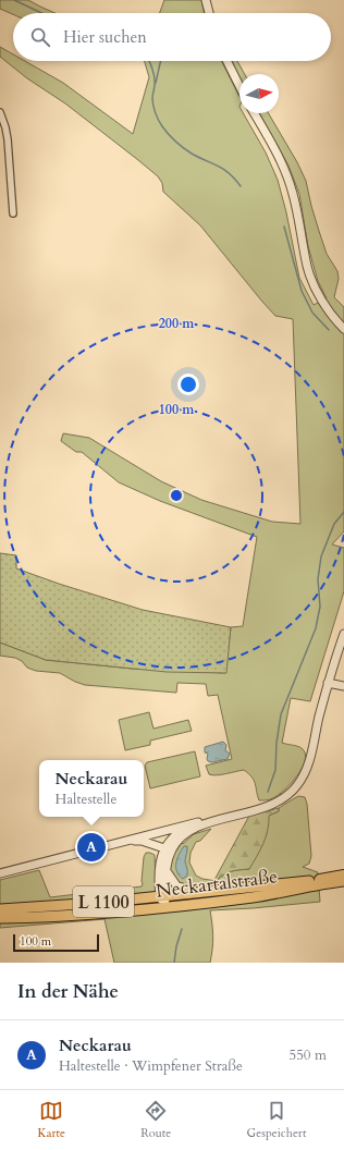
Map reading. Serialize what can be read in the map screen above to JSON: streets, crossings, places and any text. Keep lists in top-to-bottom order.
{
  "streets": {
    "main road": ["Neckartalstraße", "L 1100"]
  },
  "scale_bar": "100 m",
  "north": "right",
  "page": {
    "search": "Hier suchen",
    "popup": ["Neckarau", "Haltestelle"],
    "pins": "A",
    "scale": "100 m",
    "heading": "In der Nähe",
    "list": [
      {
        "mark": "A",
        "name": "Neckarau",
        "note": "Haltestelle · Wimpfener Straße",
        "value": "550 m"
      }
    ],
    "nav": ["Karte", "Route", "Gespeichert"]
  },
  "rings": ["200 m", "100 m"]
}
